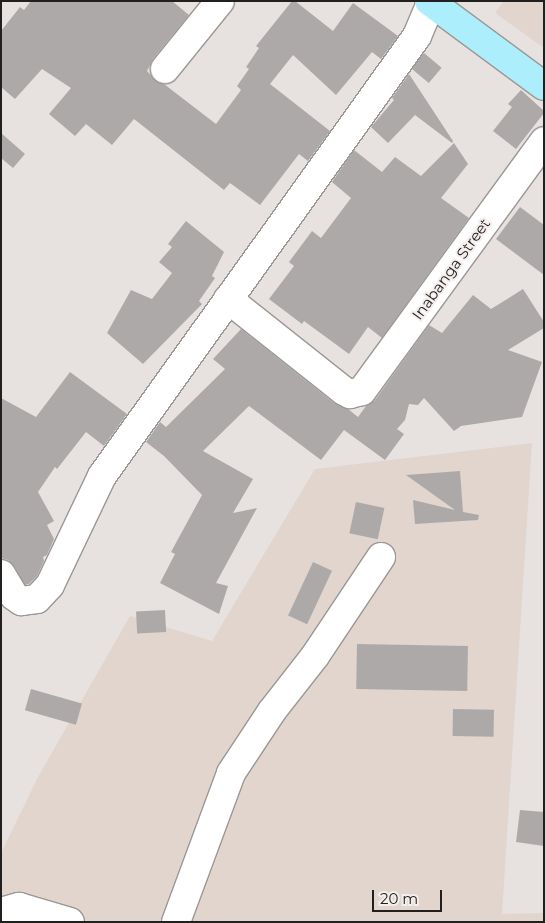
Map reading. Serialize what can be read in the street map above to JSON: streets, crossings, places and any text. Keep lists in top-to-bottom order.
{
  "streets": {
    "street": ["Inabanga Street"]
  },
  "scale_bar": "20 m"
}
